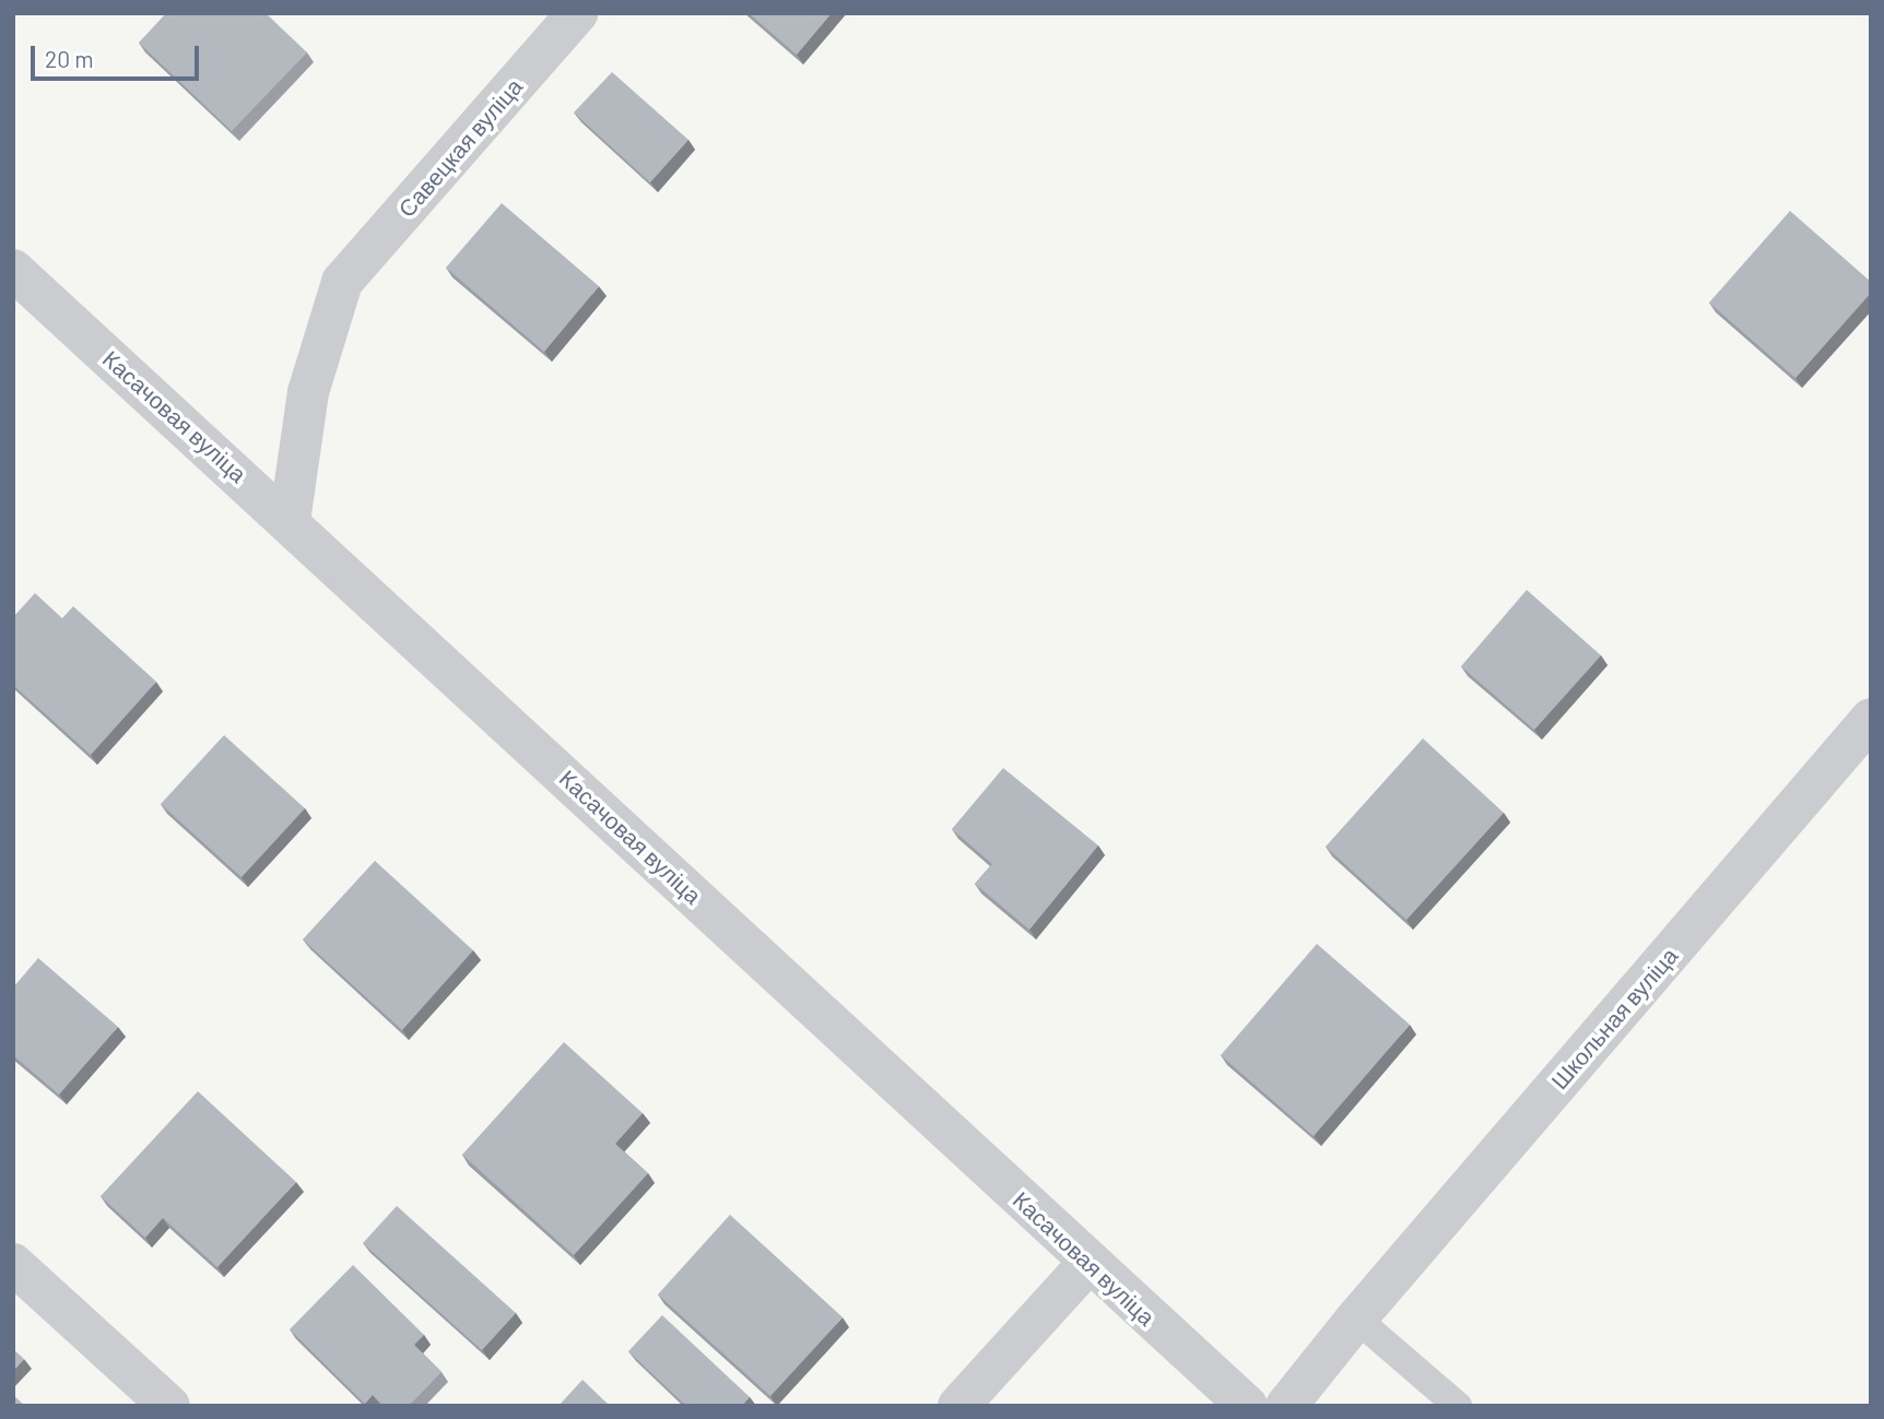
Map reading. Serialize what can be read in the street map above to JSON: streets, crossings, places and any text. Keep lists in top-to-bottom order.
{
  "streets": {
    "street": ["Савецкая вуліца", "Касачовая вуліца", "Школьная вуліца"]
  },
  "crossings": [
    ["Савецкая вуліца", "Касачовая вуліца"]
  ],
  "scale_bar": "20 m"
}
